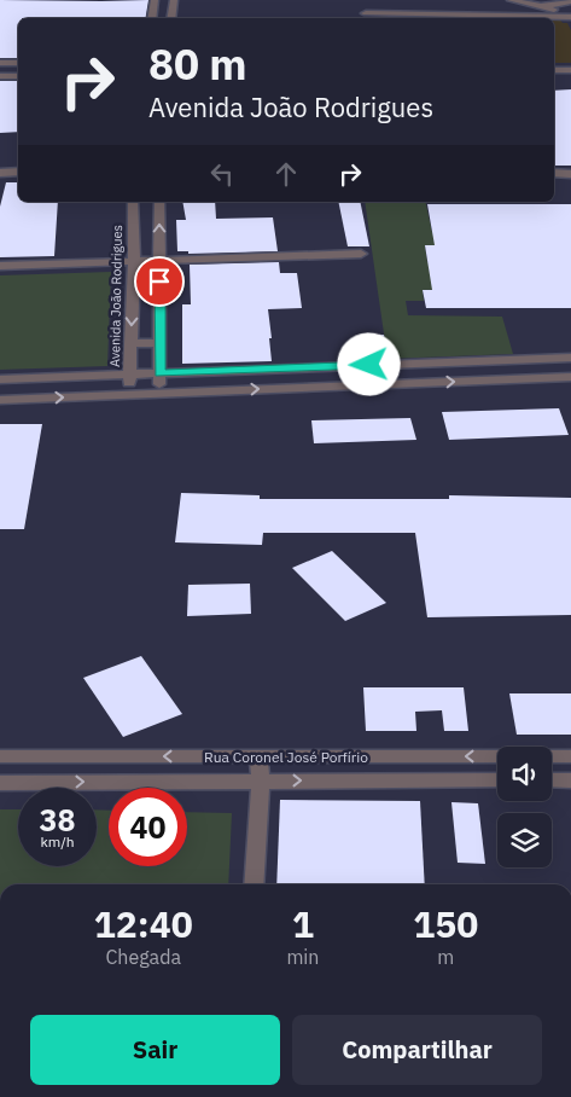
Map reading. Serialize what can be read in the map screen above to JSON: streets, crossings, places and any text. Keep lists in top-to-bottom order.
{
  "streets": {
    "street": ["Avenida João Rodrigues", "Rua Coronel José Porfírio"]
  },
  "page": {
    "turn": ["80 m", "Avenida João Rodrigues"],
    "speed": "38 km/h",
    "limit": "40",
    "eta": [
      "12:40",
      "Chegada",
      "1",
      "min",
      "150",
      "m"
    ],
    "buttons": ["Sair", "Compartilhar"]
  }
}
